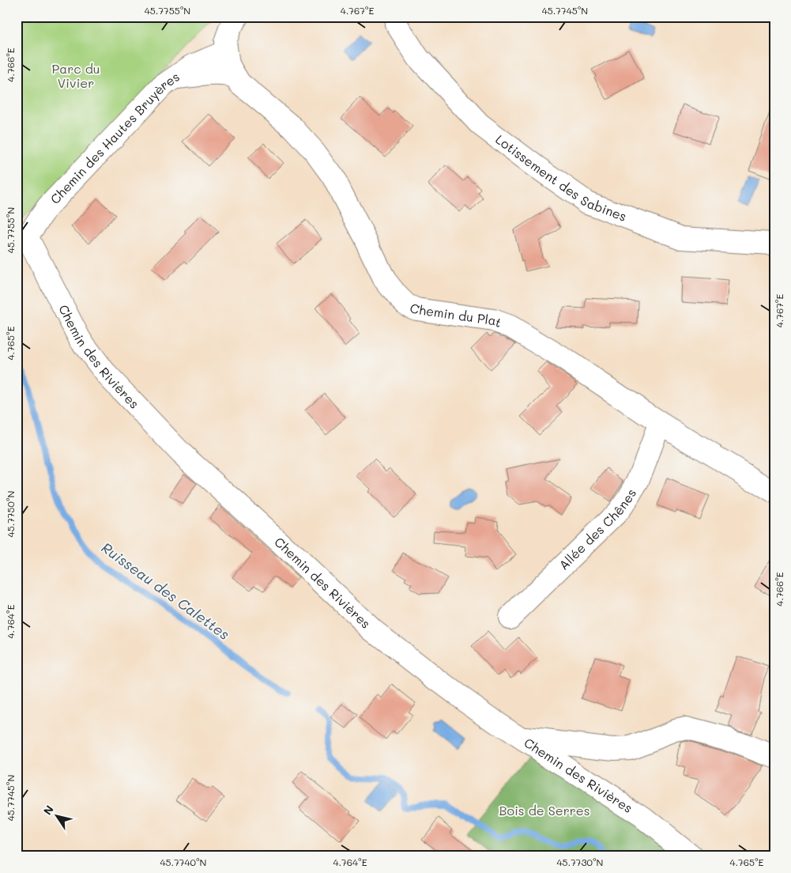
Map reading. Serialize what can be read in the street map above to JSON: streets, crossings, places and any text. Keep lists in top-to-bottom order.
{
  "streets": {
    "street": [
      "Chemin des Hautes Bruyères",
      "Lotissement des Sabines",
      "Chemin du Plat",
      "Chemin des Rivières",
      "Allée des Chênes"
    ]
  },
  "crossings": [
    ["Chemin des Hautes Bruyères", "Chemin du Plat"],
    ["Chemin des Hautes Bruyères", "Chemin des Rivières"],
    ["Chemin du Plat", "Allée des Chênes"]
  ],
  "water": ["Ruisseau des Calettes"],
  "parks": ["Parc du Vivier", "Bois de Serres"],
  "north": "top left",
  "coordinates": [
    "45.7755°N",
    "4.767°E",
    "45.7745°N",
    "4.766°E",
    "4.765°E",
    "45.7750°N",
    "4.764°E",
    "45.7740°N",
    "45.7730°N"
  ]
}
